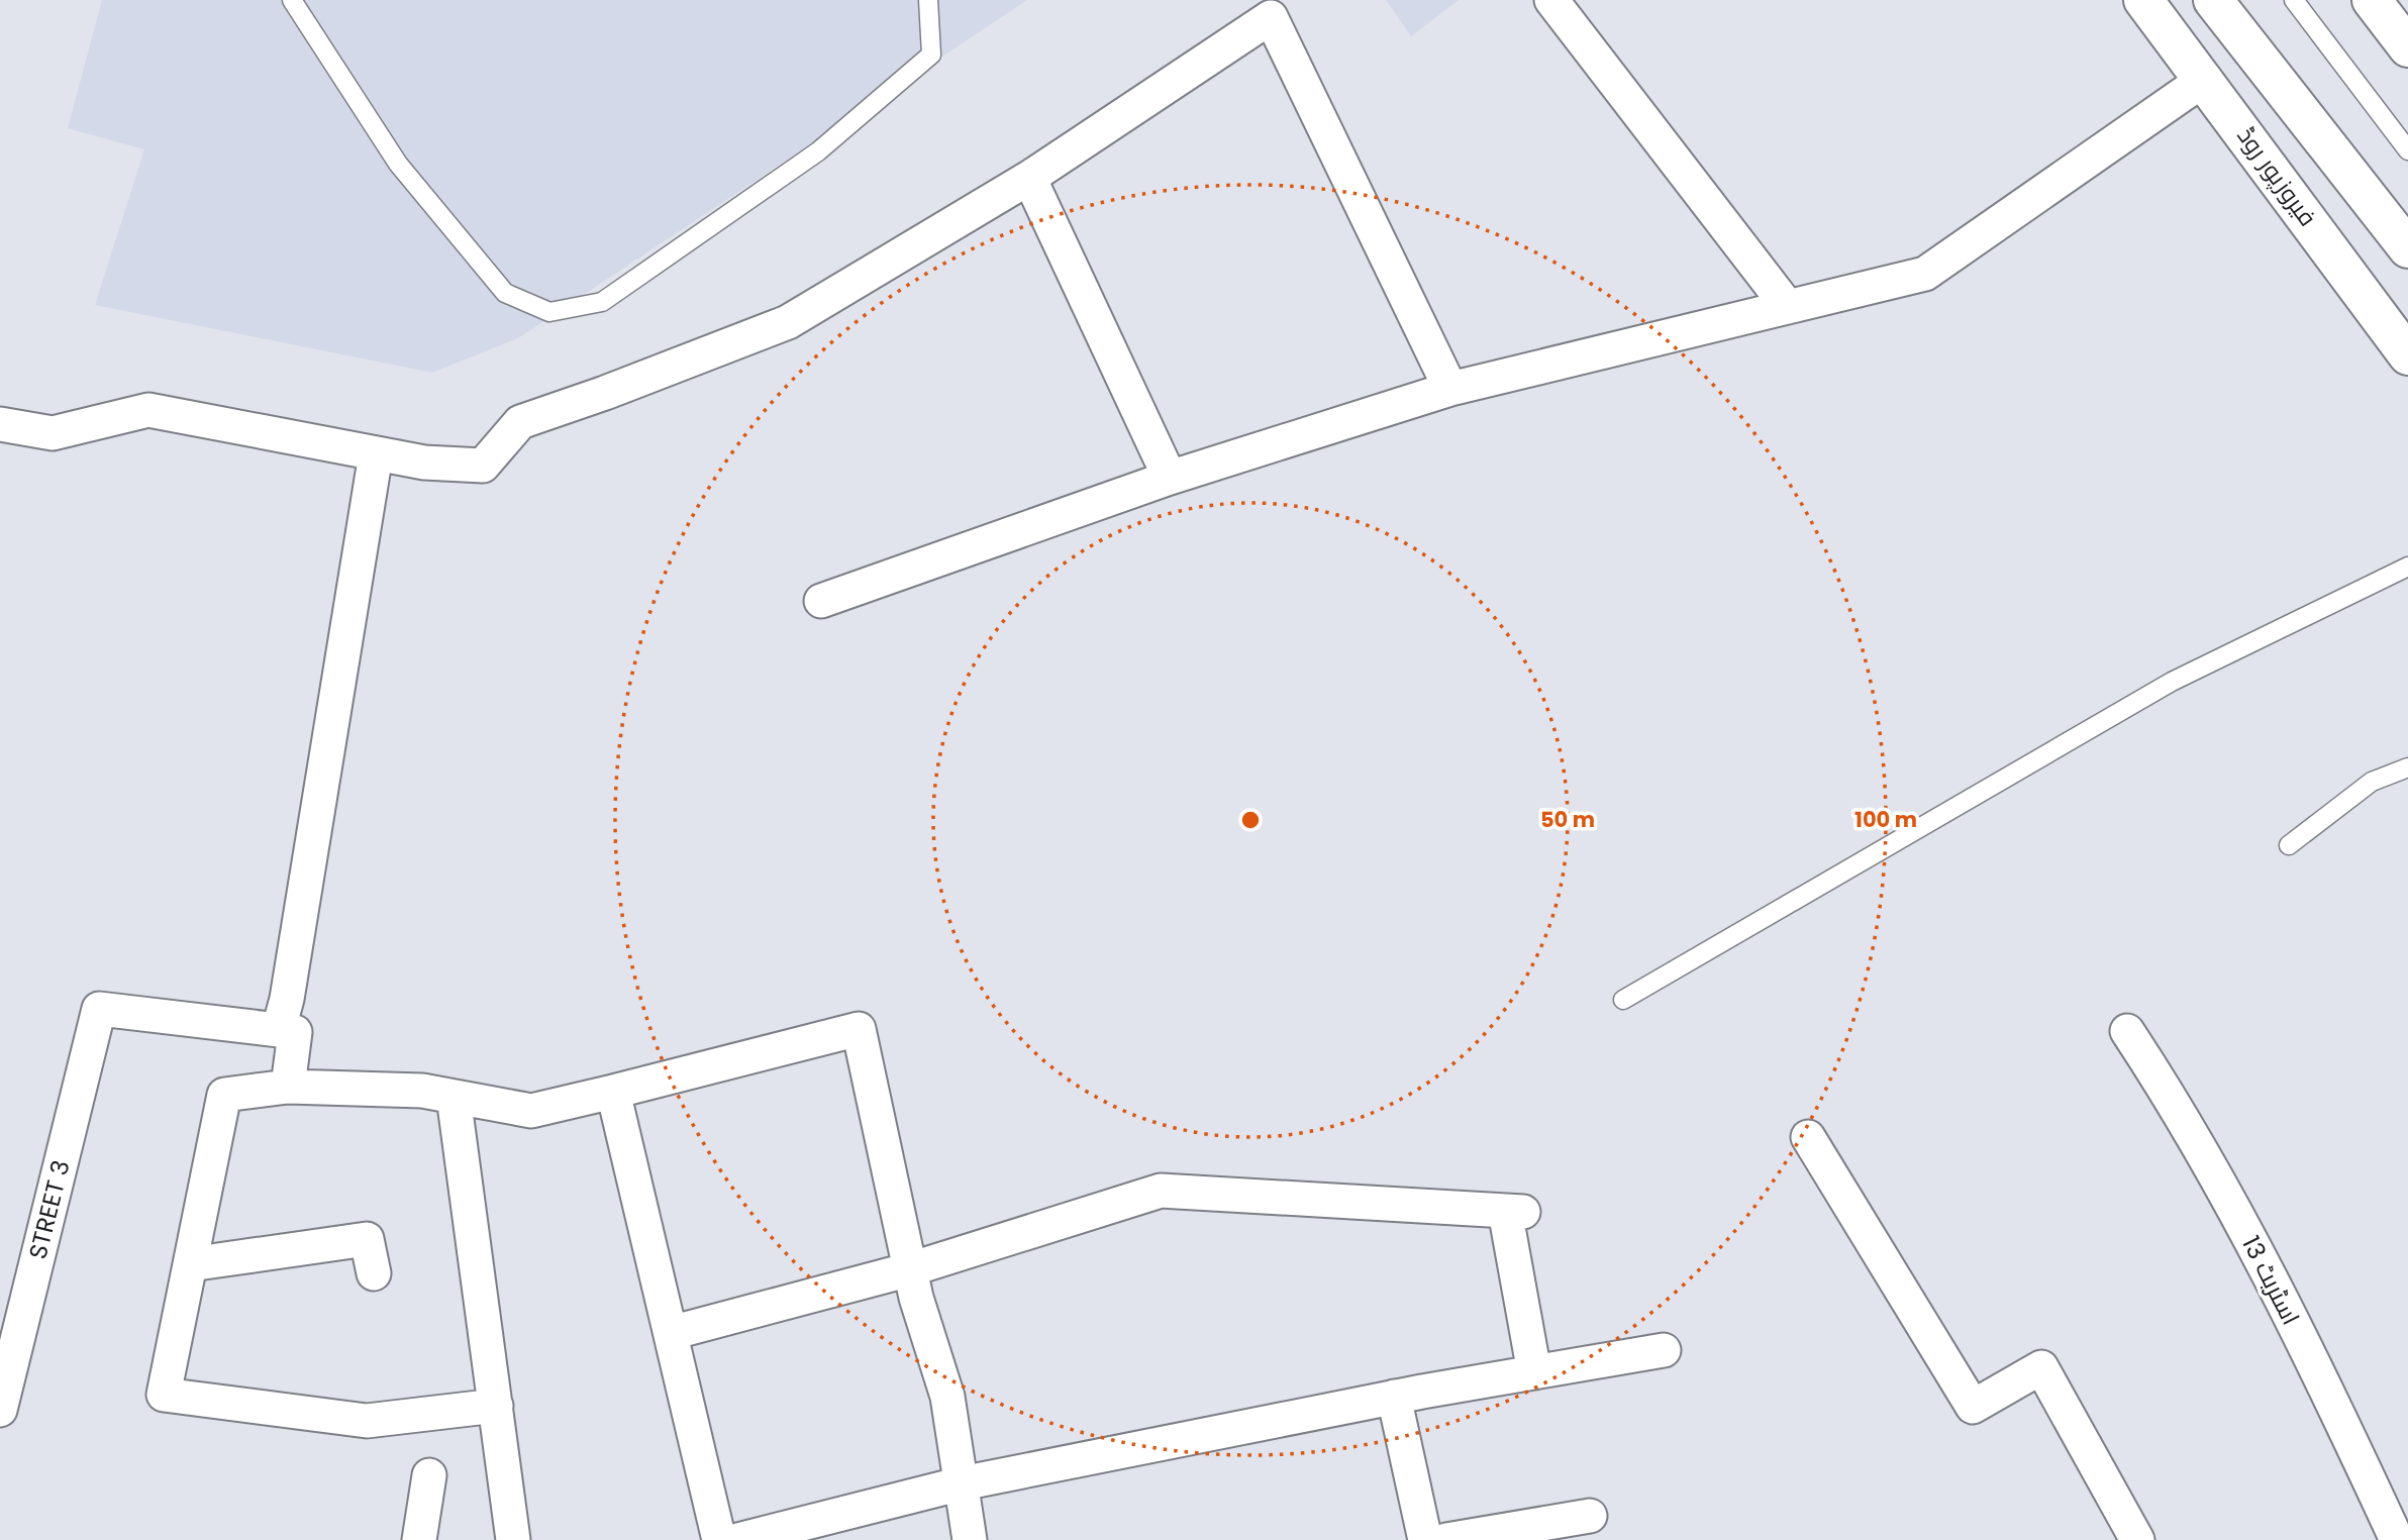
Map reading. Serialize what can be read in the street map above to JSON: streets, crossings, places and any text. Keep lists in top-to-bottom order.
{
  "streets": {
    "main road": ["فیروزپور روڈ"],
    "street": ["STREET 3", "اسٹریٹ 13"]
  },
  "rings": ["50 m", "100 m"]
}
